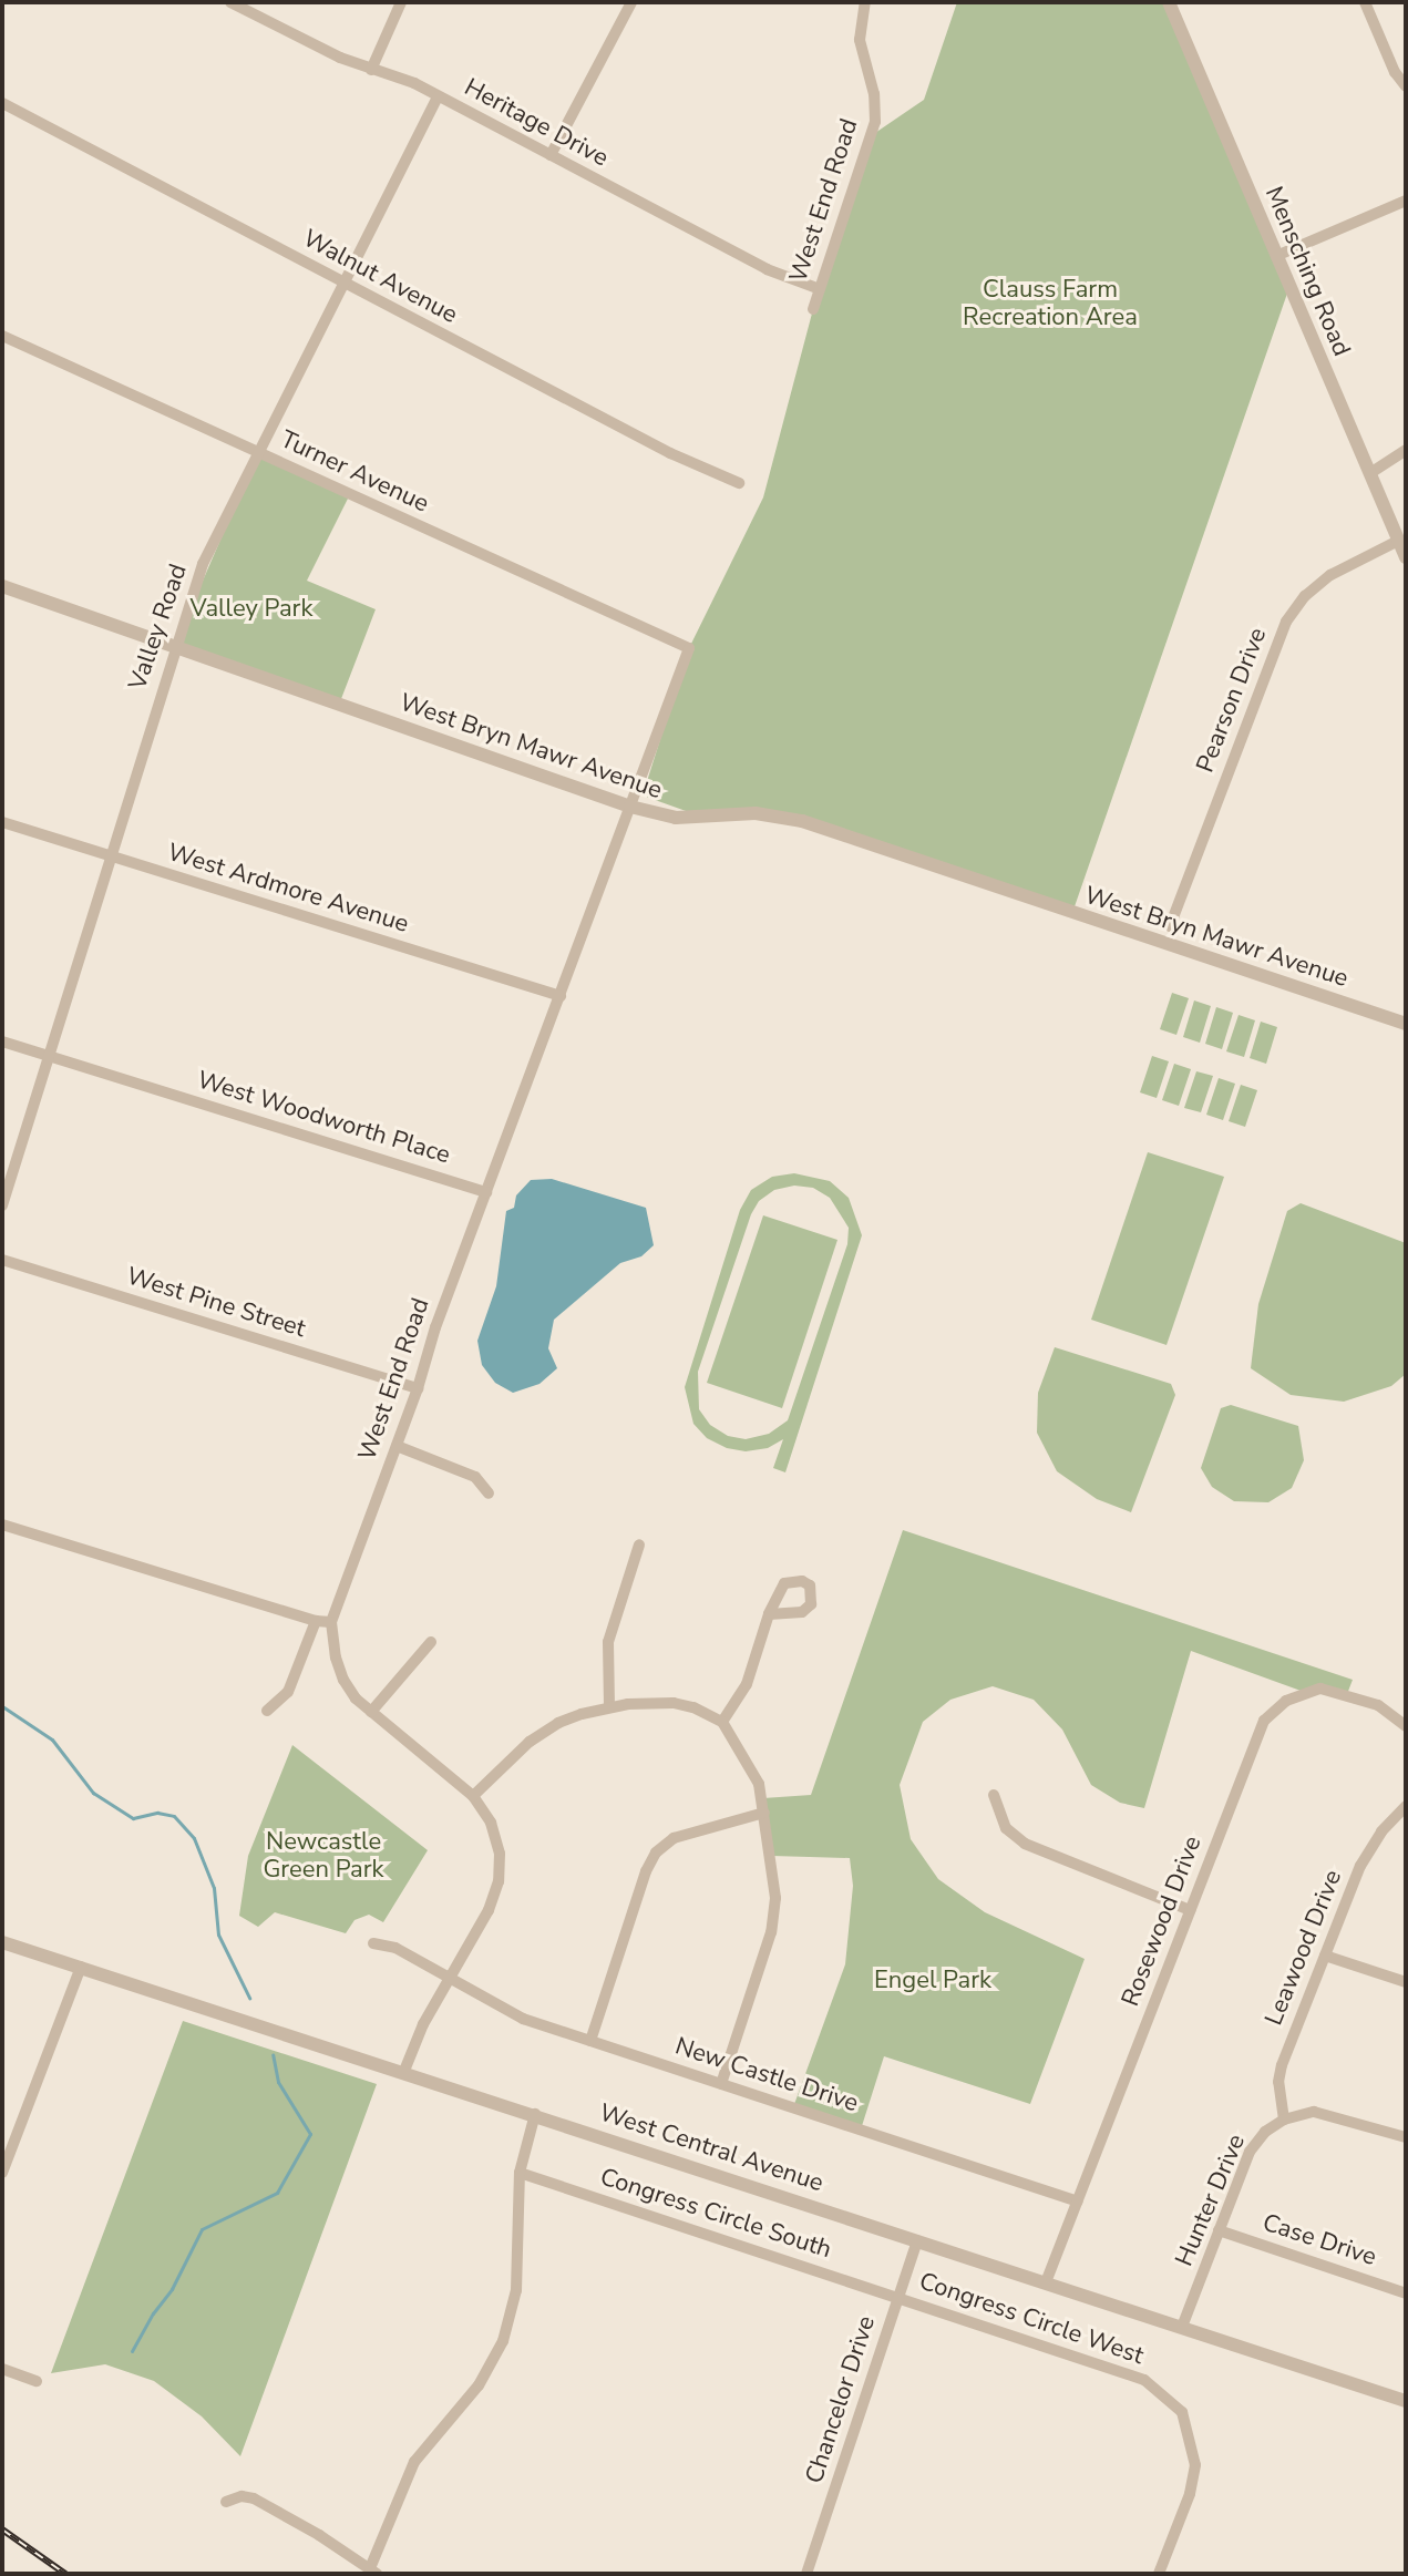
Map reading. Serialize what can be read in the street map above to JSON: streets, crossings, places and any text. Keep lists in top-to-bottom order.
{
  "streets": {
    "street": [
      "Heritage Drive",
      "West End Road",
      "Mensching Road",
      "Walnut Avenue",
      "Turner Avenue",
      "Valley Road",
      "Pearson Drive",
      "West Bryn Mawr Avenue",
      "West Ardmore Avenue",
      "West Woodworth Place",
      "West Pine Street",
      "Rosewood Drive",
      "Leawood Drive",
      "New Castle Drive",
      "West Central Avenue",
      "Hunter Drive",
      "Congress Circle South",
      "Case Drive",
      "Congress Circle West",
      "Chancelor Drive"
    ]
  },
  "crossings": [
    ["Heritage Drive", "West End Road"],
    ["Heritage Drive", "Valley Road"],
    ["West End Road", "Turner Avenue"],
    ["West End Road", "West Bryn Mawr Avenue"],
    ["West End Road", "West Ardmore Avenue"],
    ["West End Road", "West Woodworth Place"],
    ["West End Road", "West Pine Street"],
    ["West End Road", "New Castle Drive"],
    ["West End Road", "West Central Avenue"],
    ["Mensching Road", "Pearson Drive"],
    ["Walnut Avenue", "Valley Road"],
    ["Turner Avenue", "Valley Road"],
    ["Valley Road", "West Bryn Mawr Avenue"],
    ["Valley Road", "West Ardmore Avenue"],
    ["Valley Road", "West Woodworth Place"],
    ["Rosewood Drive", "New Castle Drive"],
    ["Rosewood Drive", "West Central Avenue"],
    ["Leawood Drive", "Hunter Drive"],
    ["West Central Avenue", "Hunter Drive"],
    ["West Central Avenue", "Chancelor Drive"],
    ["Hunter Drive", "Case Drive"],
    ["Congress Circle South", "Congress Circle West"],
    ["Congress Circle South", "Chancelor Drive"],
    ["Congress Circle West", "Chancelor Drive"]
  ],
  "parks": [
    "Clauss Farm Recreation Area",
    "Valley Park",
    "Newcastle Green Park",
    "Engel Park"
  ]
}
